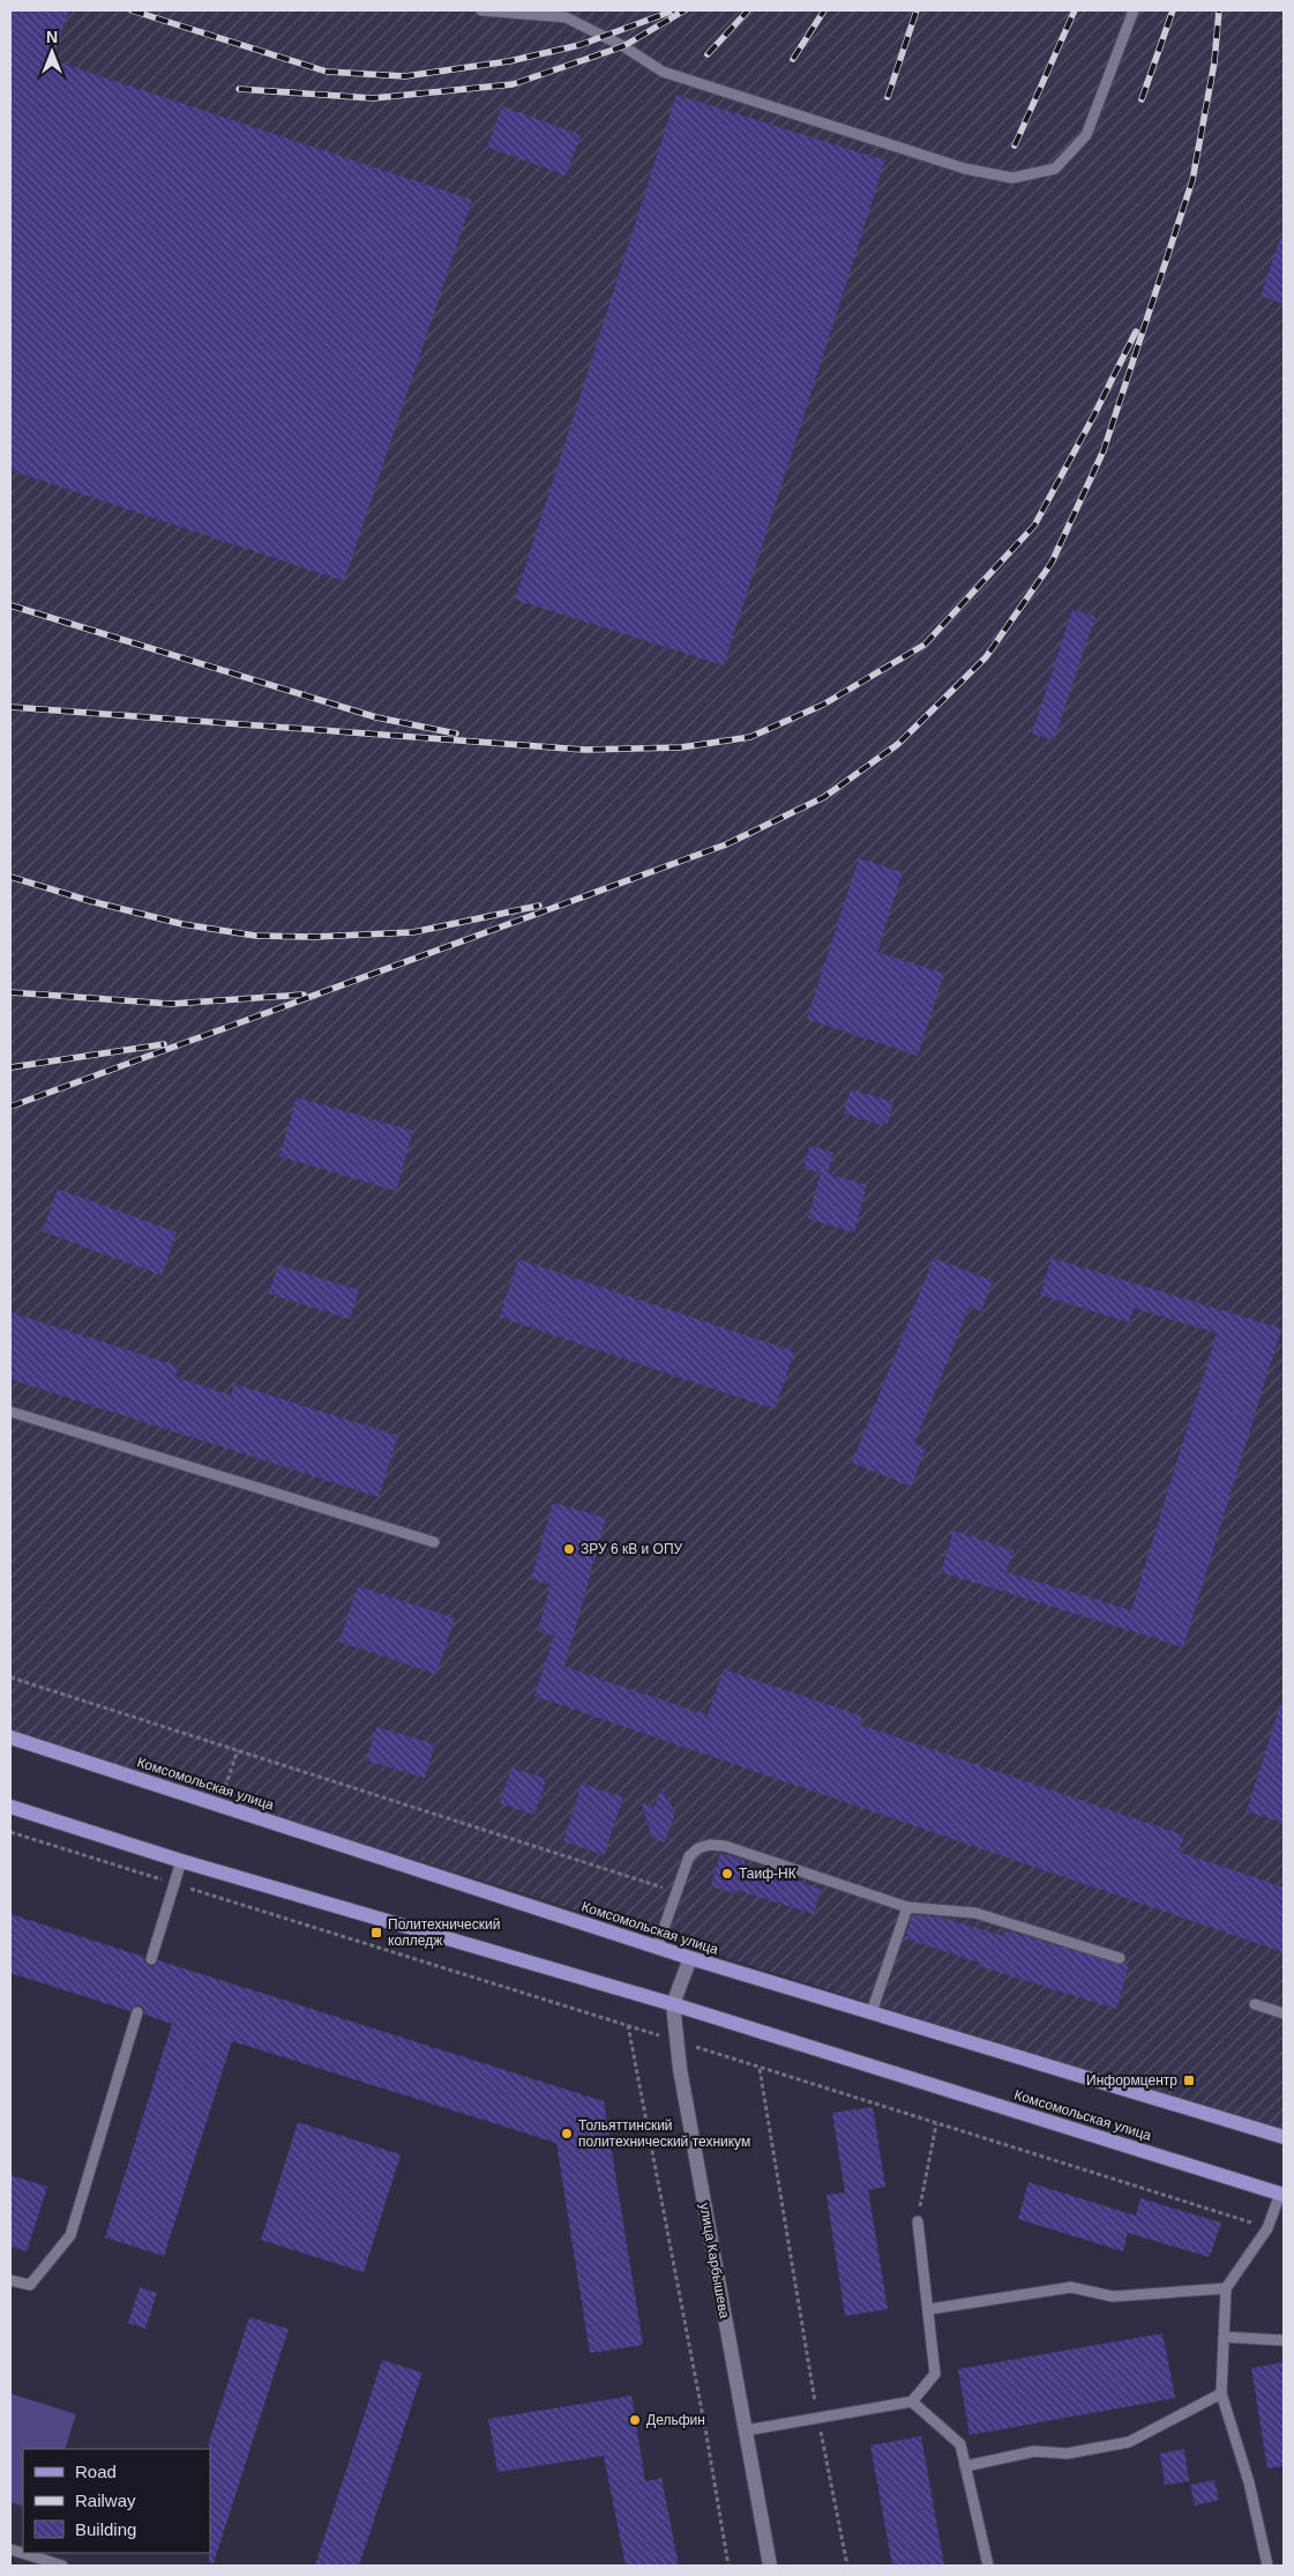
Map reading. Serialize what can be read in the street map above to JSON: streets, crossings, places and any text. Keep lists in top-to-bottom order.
{
  "streets": {
    "main road": ["Комсомольская улица"],
    "street": ["улица Карбышева"]
  },
  "crossings": [
    ["Комсомольская улица", "улица Карбышева"]
  ],
  "places": {
    "other": [
      "ЗРУ 6 кВ и ОПУ",
      "Таиф-НК",
      "Тольяттинский политехнический техникум",
      "Дельфин"
    ],
    "transit": ["Политехнический колледж", "Информцентр"]
  },
  "legend": ["Road", "Railway", "Building"],
  "north": "top"
}
